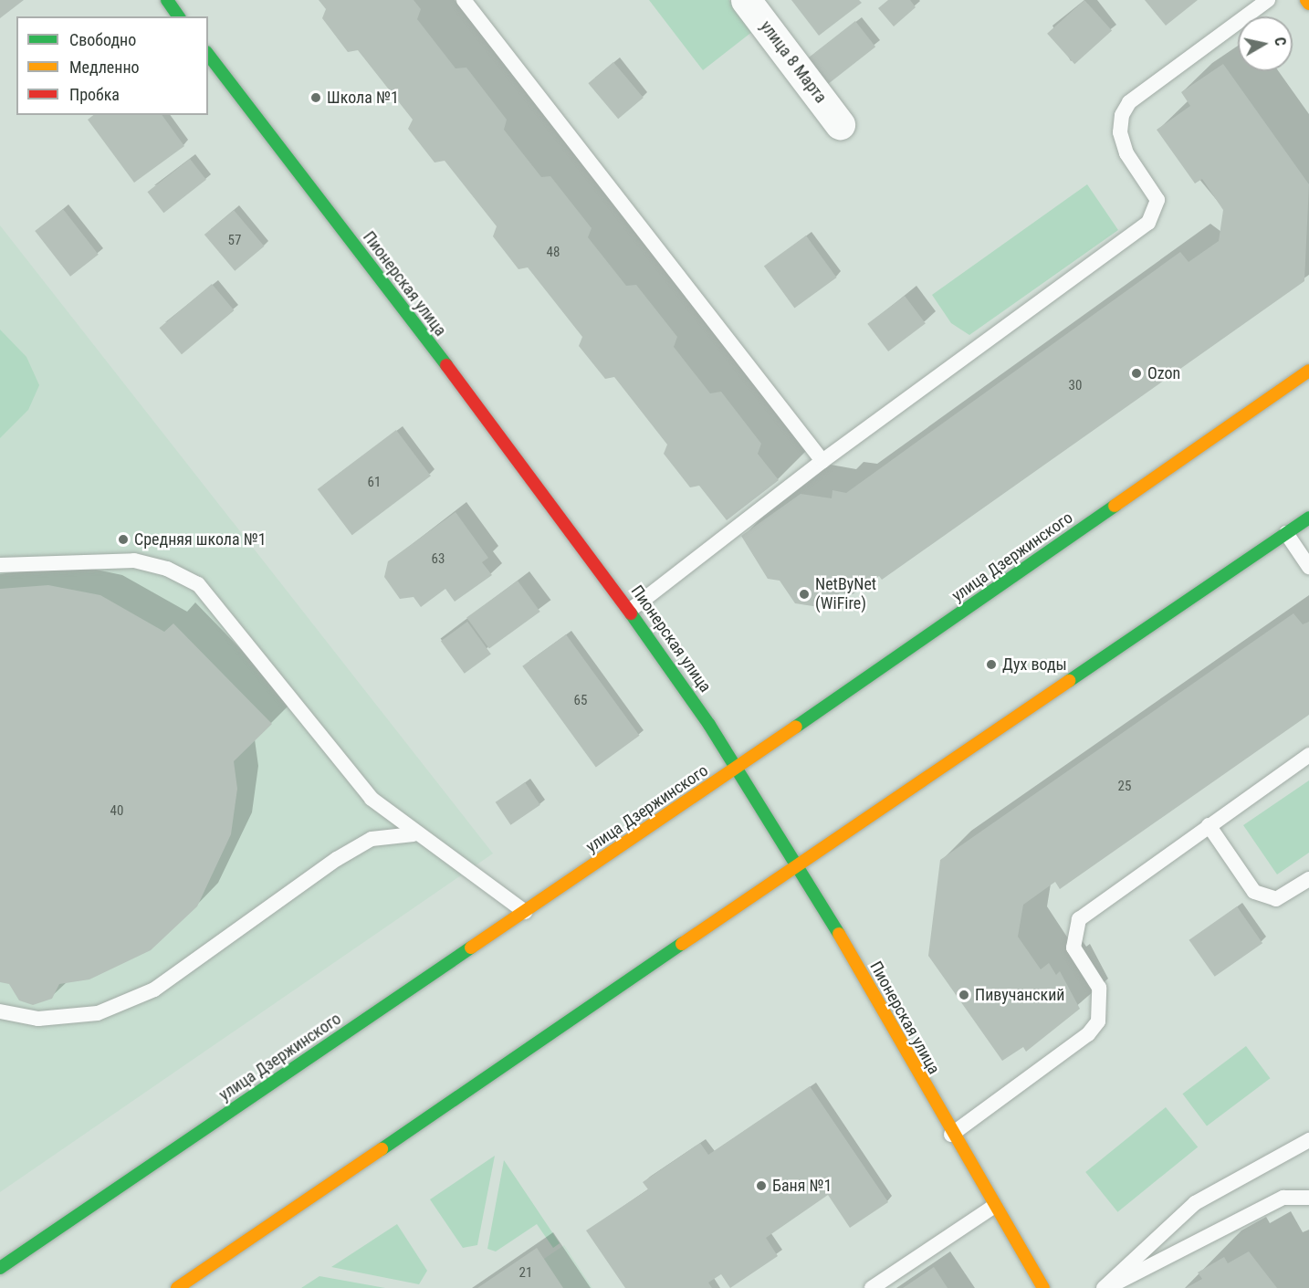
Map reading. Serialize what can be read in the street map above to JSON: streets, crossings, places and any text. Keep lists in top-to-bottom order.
{
  "streets": {
    "main road": ["Пионерская улица", "улица Дзержинского"],
    "street": ["улица 8 Марта"]
  },
  "crossings": [
    ["Пионерская улица", "улица Дзержинского"]
  ],
  "places": [
    "Школа №1",
    "Ozon",
    "Средняя школа №1",
    "NetByNet (WiFire)",
    "Дух воды",
    "Пивучанский",
    "Баня №1"
  ],
  "house_numbers": [
    "57",
    "48",
    "30",
    "61",
    "63",
    "65",
    "25",
    "40",
    "21"
  ],
  "legend": ["Свободно", "Медленно", "Пробка"],
  "north": "right"
}
